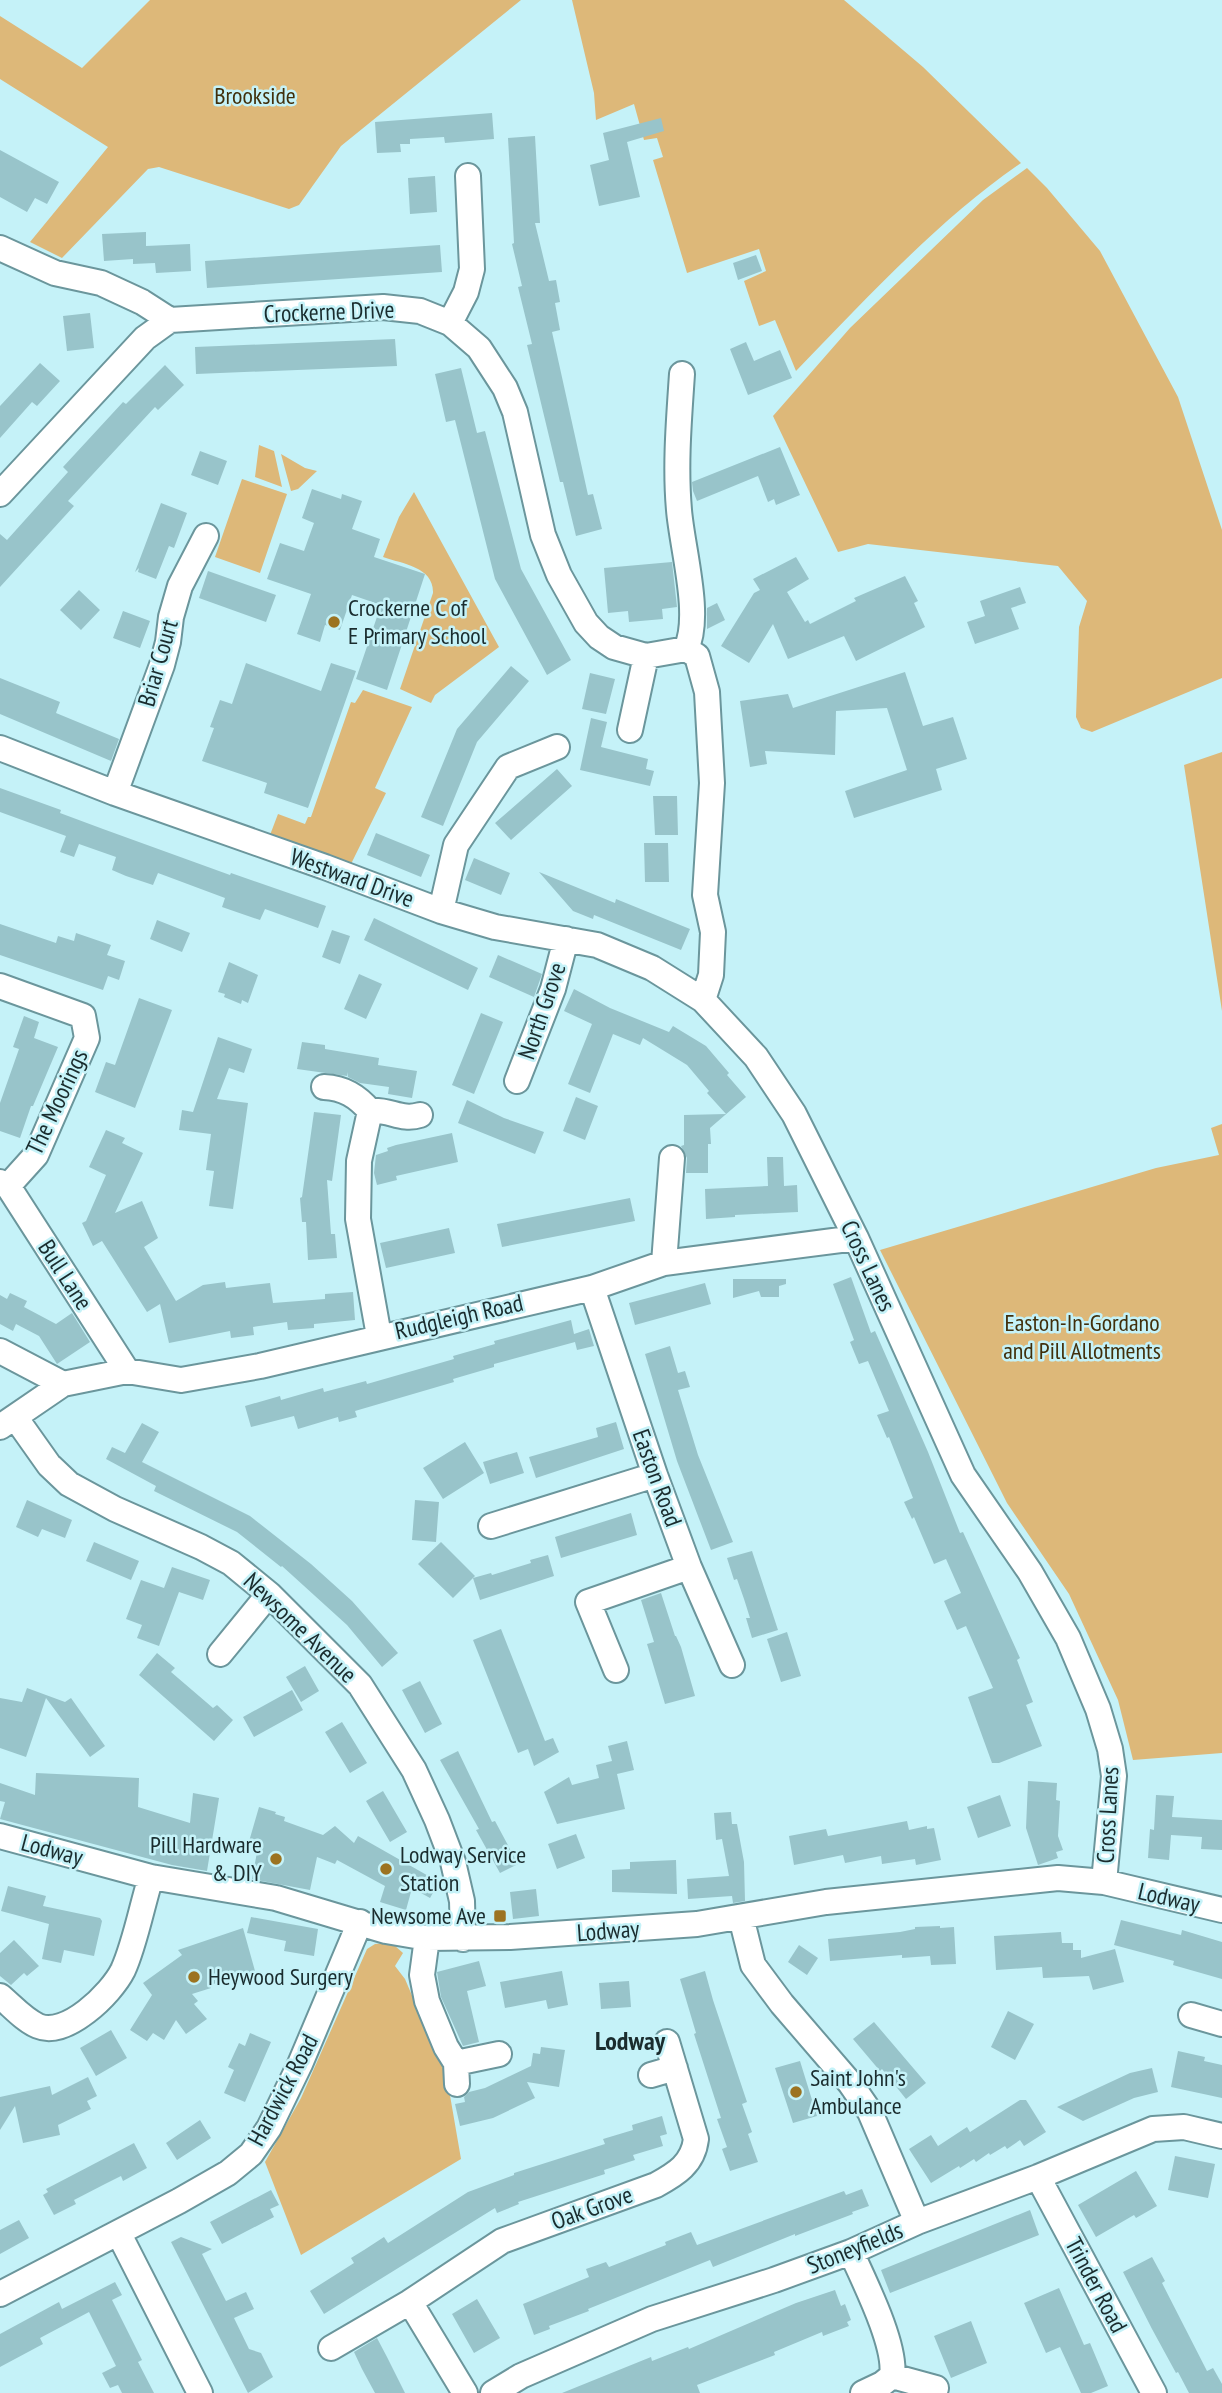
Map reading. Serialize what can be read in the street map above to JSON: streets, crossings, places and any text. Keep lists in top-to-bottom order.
{
  "streets": {
    "street": [
      "Crockerne Drive",
      "Briar Court",
      "Westward Drive",
      "North Grove",
      "The Moorings",
      "Cross Lanes",
      "Bull Lane",
      "Rudgleigh Road",
      "Easton Road",
      "Newsome Avenue",
      "Lodway",
      "Hardwick Road",
      "Oak Grove",
      "Stoneyfields",
      "Trinder Road"
    ]
  },
  "crossings": [
    ["Briar Court", "Westward Drive"],
    ["Westward Drive", "North Grove"],
    ["Westward Drive", "Cross Lanes"],
    ["The Moorings", "Bull Lane"],
    ["Cross Lanes", "Rudgleigh Road"],
    ["Cross Lanes", "Lodway"],
    ["Bull Lane", "Rudgleigh Road"],
    ["Rudgleigh Road", "Easton Road"],
    ["Newsome Avenue", "Lodway"],
    ["Lodway", "Hardwick Road"],
    ["Stoneyfields", "Trinder Road"]
  ],
  "districts": ["Lodway"],
  "parks": ["Brookside", "Easton-In-Gordano and Pill Allotments"],
  "places": {
    "other": [
      "Crockerne C of E Primary School",
      "Pill Hardware & DIY",
      "Lodway Service Station",
      "Heywood Surgery",
      "Saint John's Ambulance"
    ],
    "transit": ["Newsome Ave"]
  }
}
